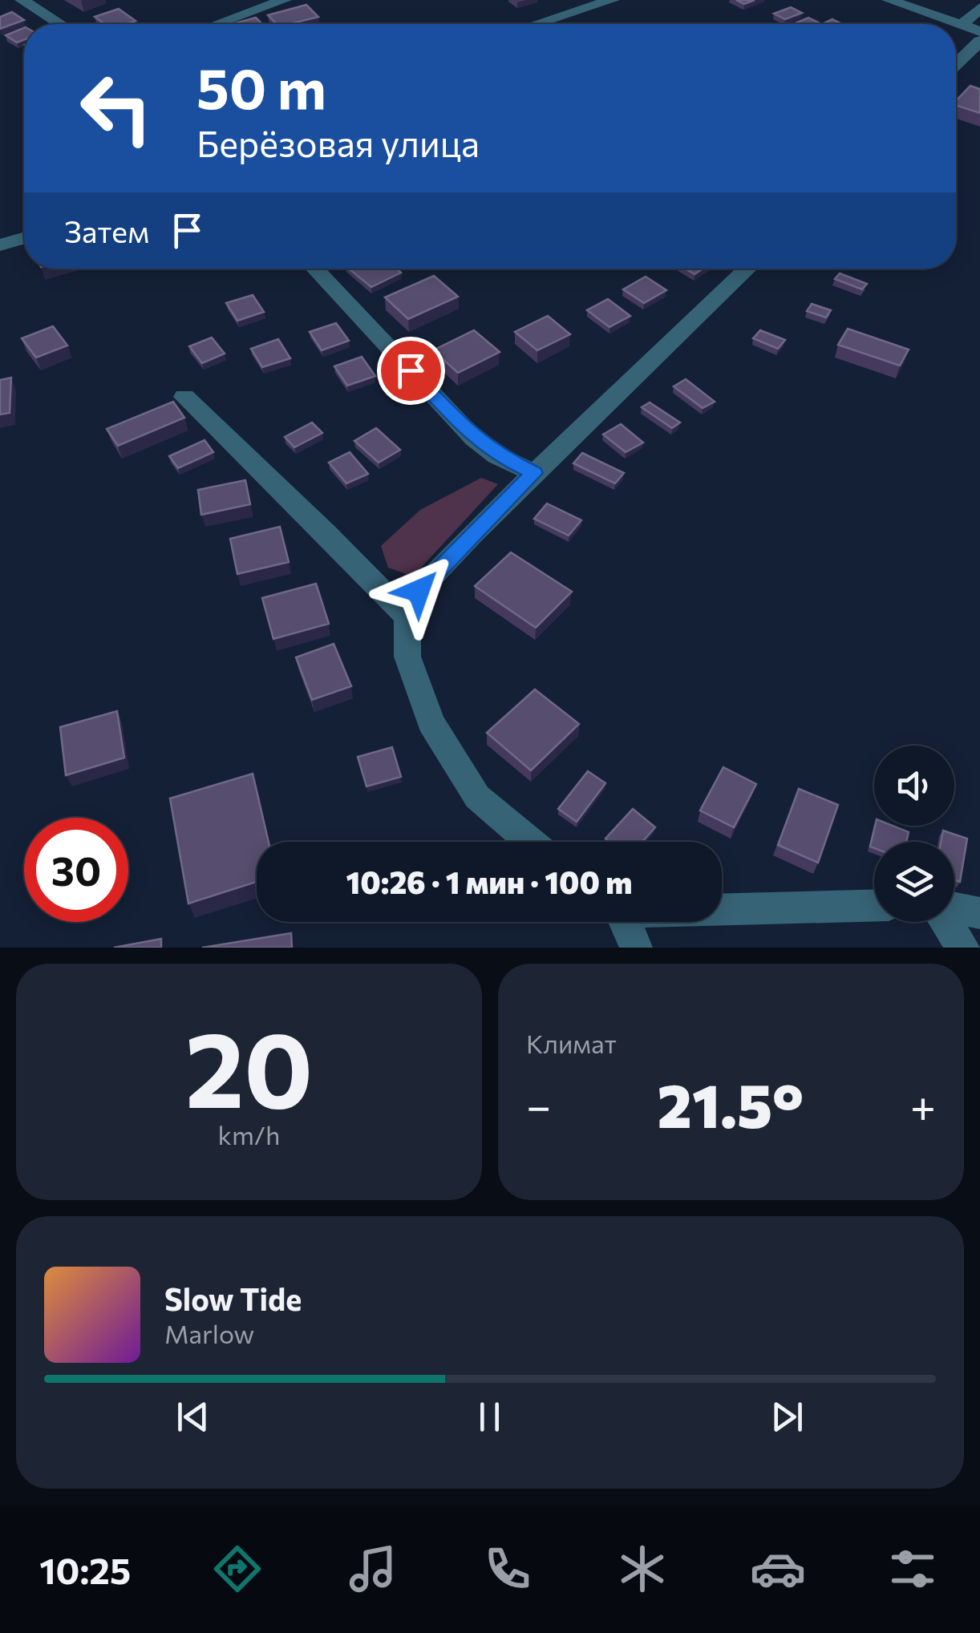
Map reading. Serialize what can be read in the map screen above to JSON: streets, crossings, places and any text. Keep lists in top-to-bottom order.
{
  "page": {
    "turn": ["50 m", "Берёзовая улица"],
    "then": "Затем",
    "limit": "30",
    "trip": "10:26 · 1 мин · 100 m",
    "tile": [
      ["20", "km/h"],
      "Климат"
    ],
    "heat": ["−", "21.5°", "+"],
    "song": ["Slow Tide", "Marlow"],
    "tabs": "10:25"
  }
}
